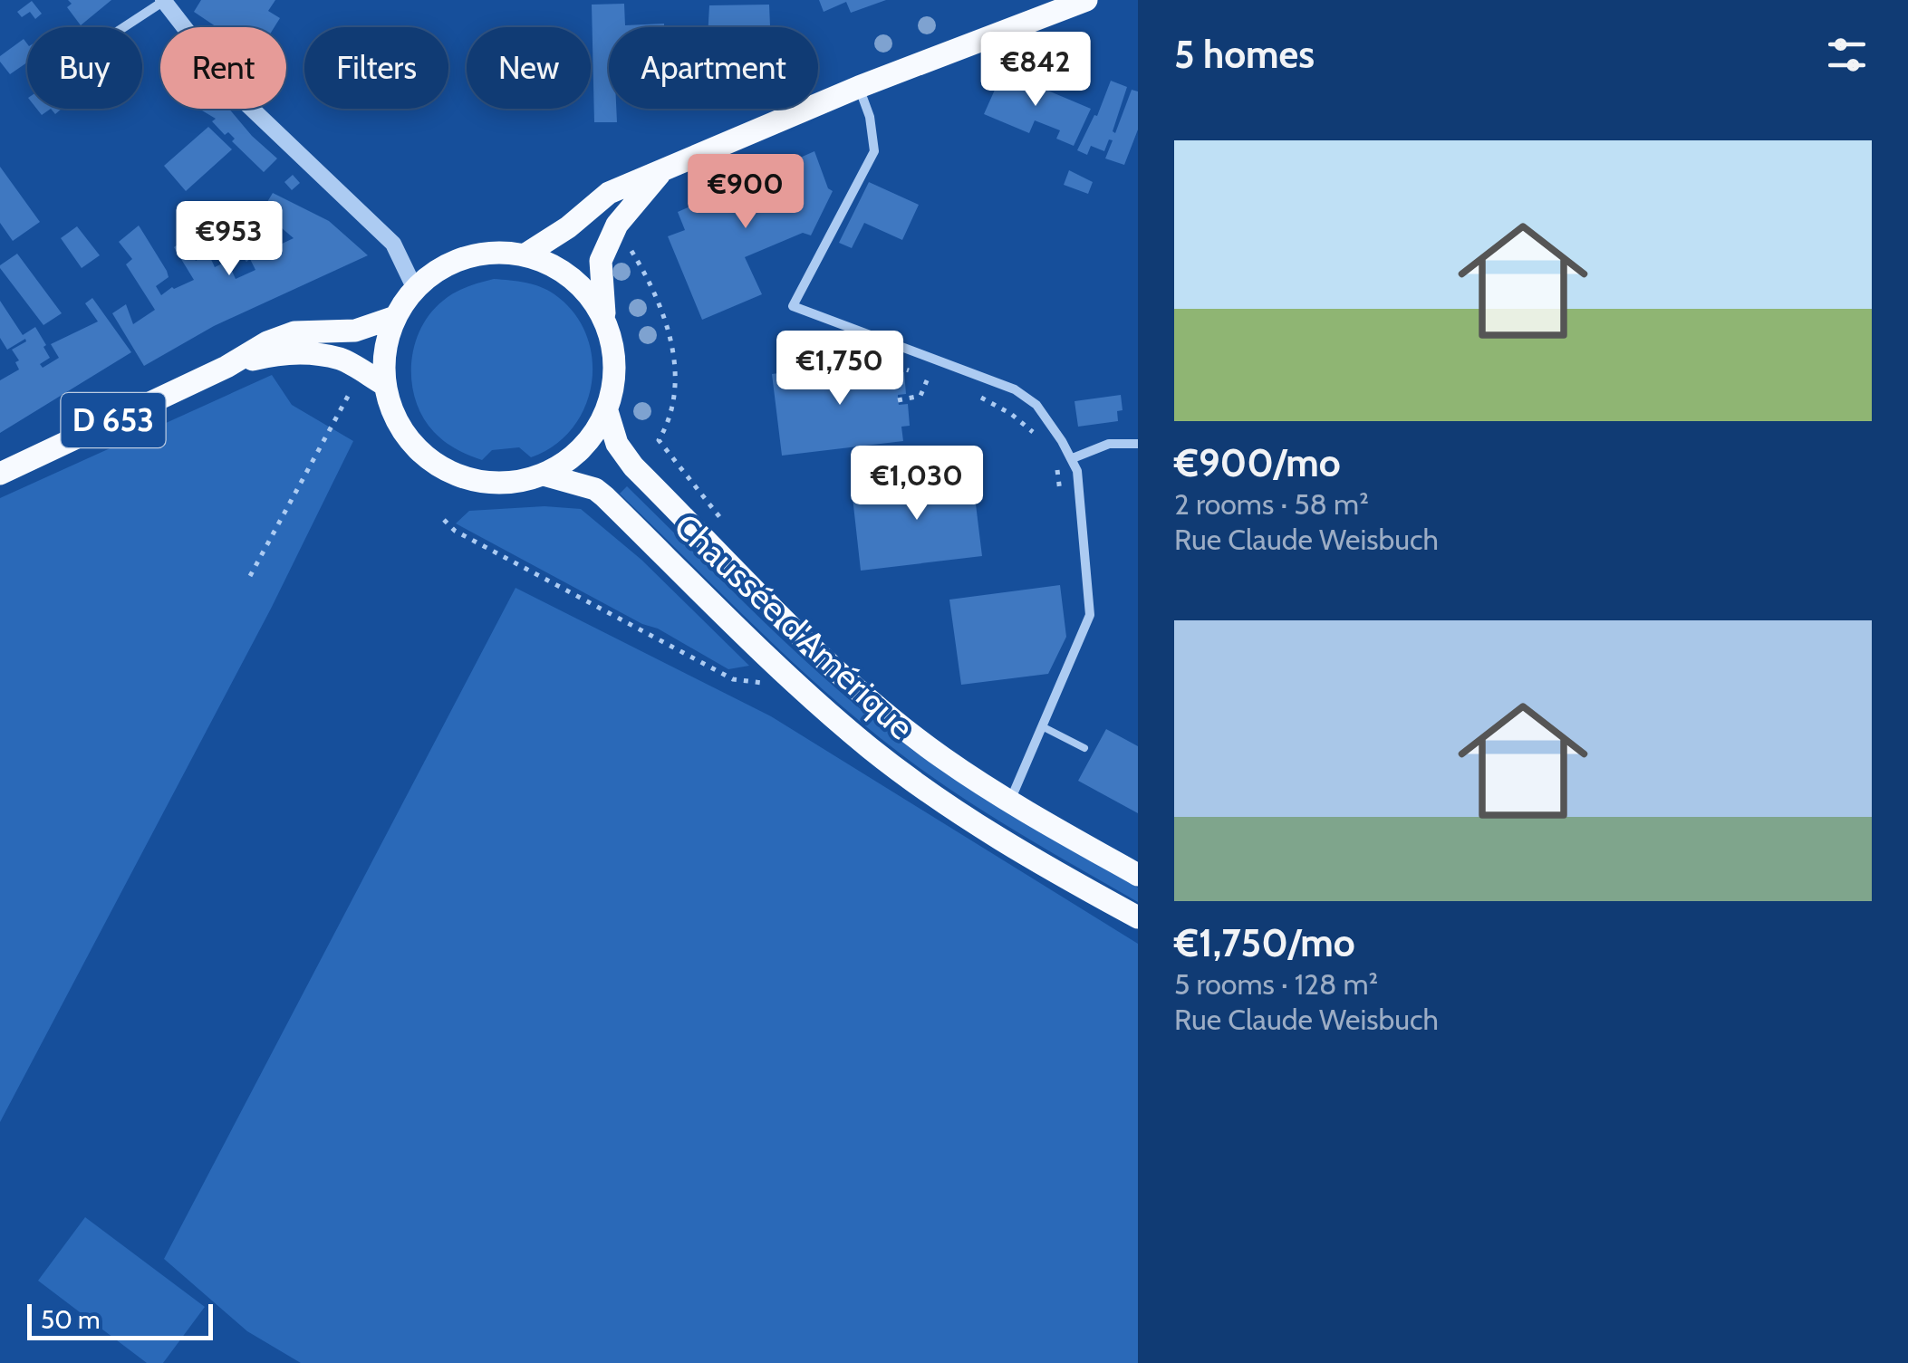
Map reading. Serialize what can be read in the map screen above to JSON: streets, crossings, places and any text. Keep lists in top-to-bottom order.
{
  "streets": {
    "main road": ["D 653", "Chaussée d'Amérique"]
  },
  "scale_bar": "50 m",
  "page": {
    "heading": "5 homes",
    "chip": [
      "Buy",
      "Rent",
      "Filters",
      "New",
      "Apartment"
    ],
    "price": [
      "€842",
      "€900",
      "€953",
      "€1,750",
      "€1,030"
    ],
    "list": [
      {
        "name": "€900/mo",
        "note": "2 rooms · 58 m² · Rue Claude Weisbuch"
      },
      {
        "name": "€1,750/mo",
        "note": "5 rooms · 128 m² · Rue Claude Weisbuch"
      }
    ],
    "scale": "50 m"
  }
}
